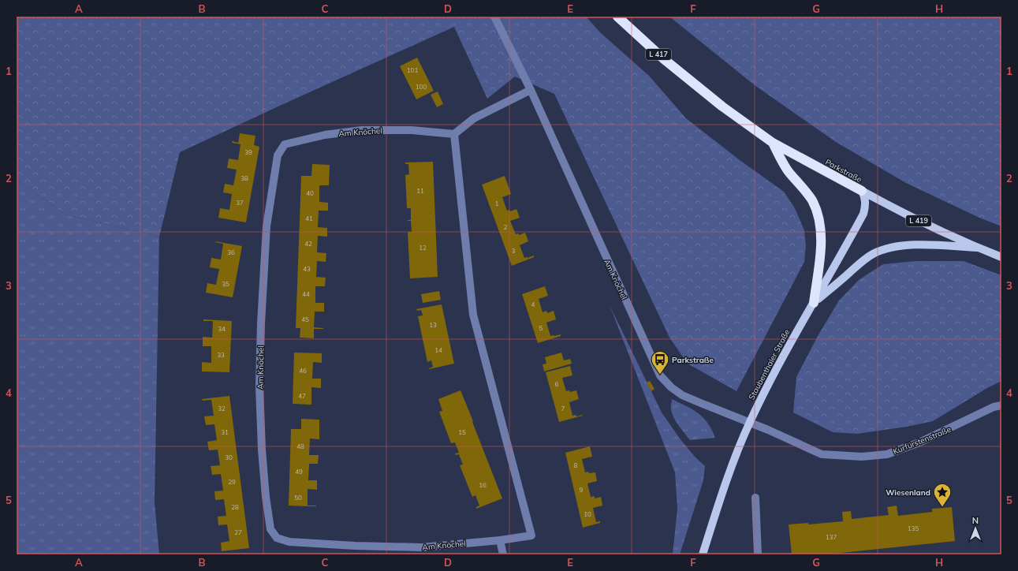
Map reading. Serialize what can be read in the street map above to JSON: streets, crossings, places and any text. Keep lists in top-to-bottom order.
{
  "streets": {
    "highway": ["L 417", "Parkstraße"],
    "main road": ["L 419", "Staubenthaler Straße"],
    "street": ["Am Knöchel", "Kurfürstenstraße"]
  },
  "crossings": [
    ["Am Knöchel", "Staubenthaler Straße"],
    ["Am Knöchel", "Kurfürstenstraße"],
    ["Parkstraße", "Staubenthaler Straße"],
    ["Staubenthaler Straße", "Kurfürstenstraße"]
  ],
  "places": {
    "bus stop": ["Parkstraße"],
    "place": ["Wiesenland"]
  },
  "house_numbers": [
    "101",
    "100",
    "39",
    "38",
    "11",
    "40",
    "37",
    "1",
    "41",
    "2",
    "42",
    "12",
    "3",
    "36",
    "43",
    "35",
    "44",
    "4",
    "45",
    "13",
    "5",
    "34",
    "14",
    "33",
    "46",
    "6",
    "47",
    "32",
    "7",
    "31",
    "15",
    "48",
    "30",
    "8",
    "49",
    "29",
    "16",
    "9",
    "50",
    "28",
    "10",
    "135",
    "27",
    "137"
  ],
  "north": "top",
  "grid": {
    "columns": [
      "A",
      "B",
      "C",
      "D",
      "E",
      "F",
      "G",
      "H"
    ],
    "rows": [
      "1",
      "2",
      "3",
      "4",
      "5"
    ]
  }
}
